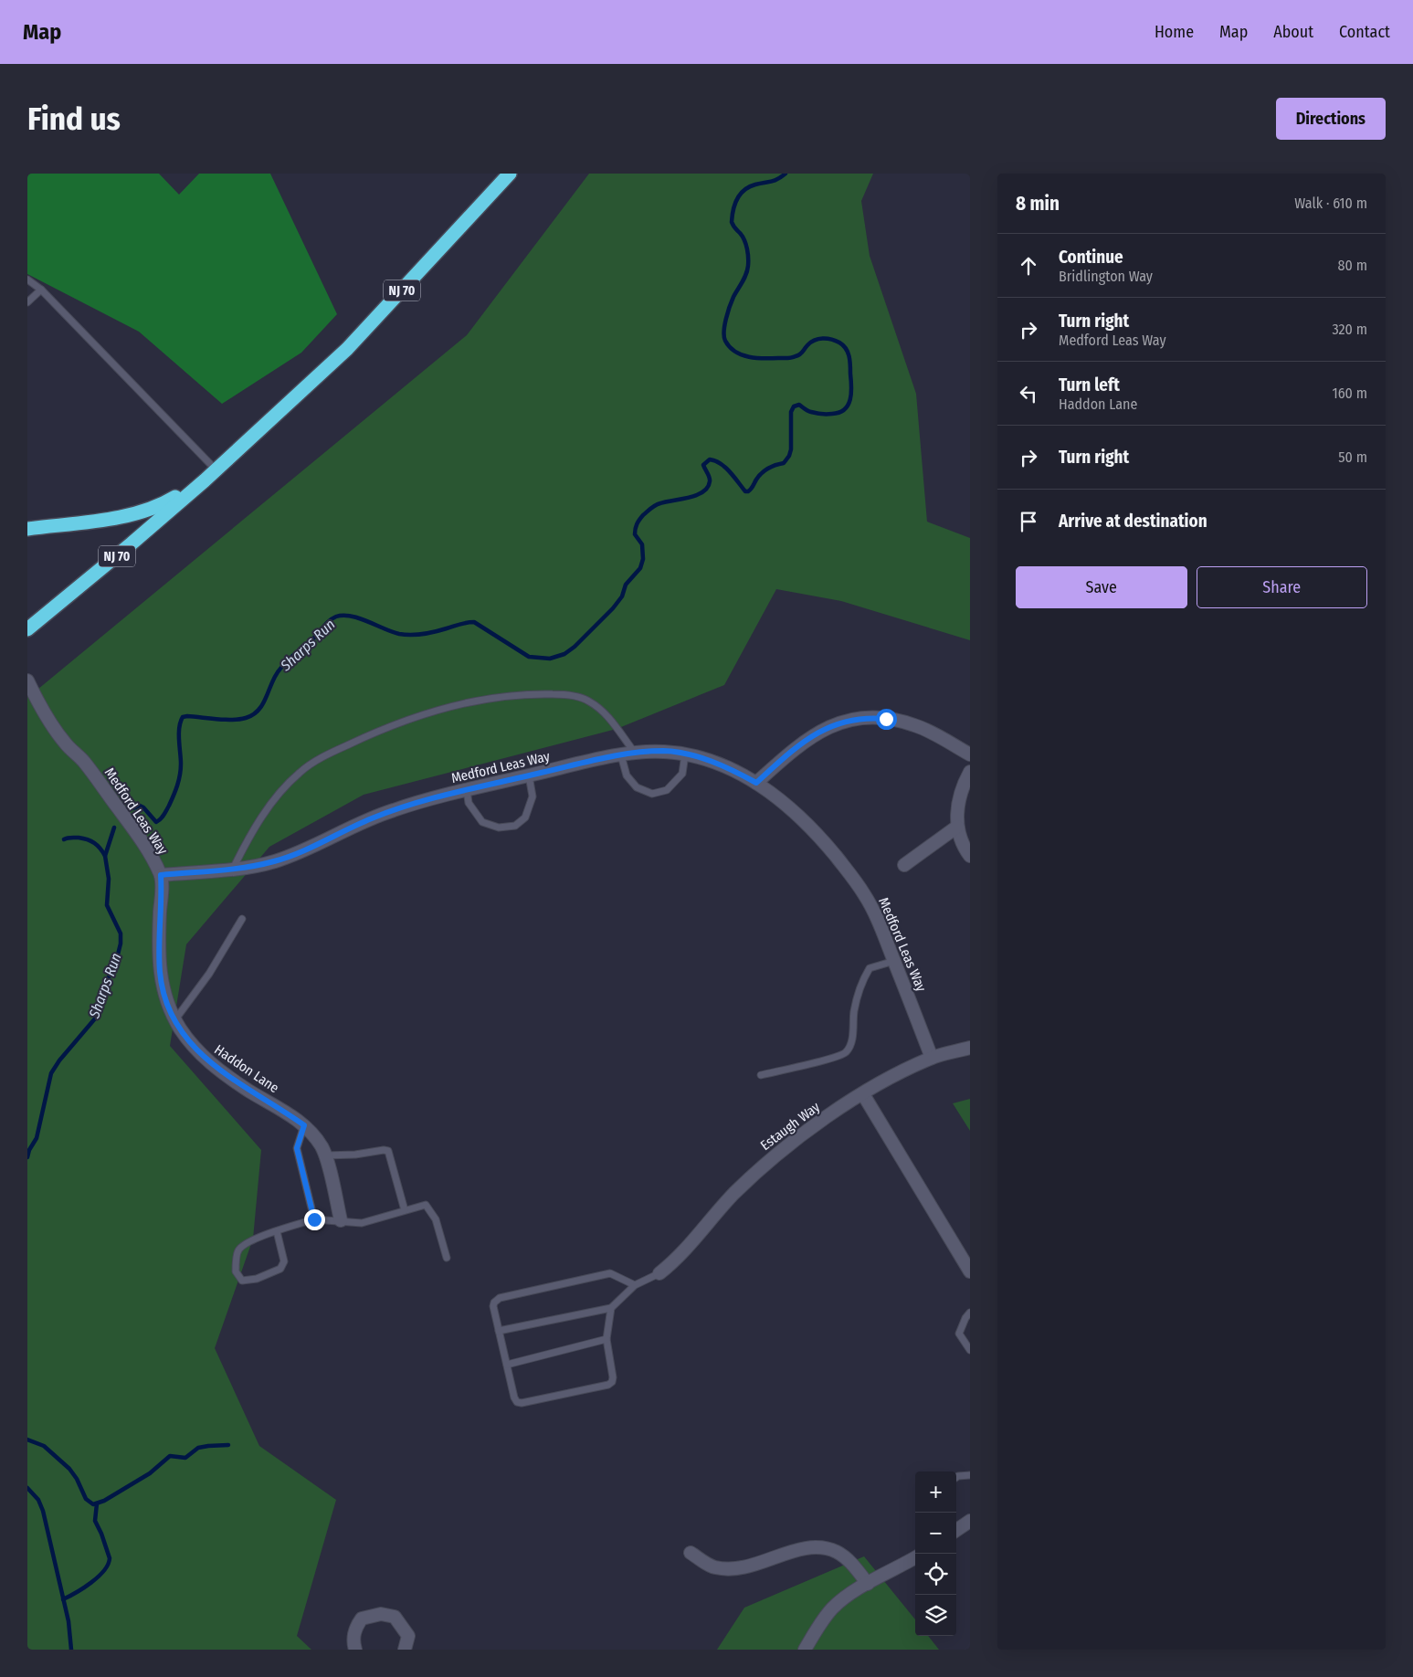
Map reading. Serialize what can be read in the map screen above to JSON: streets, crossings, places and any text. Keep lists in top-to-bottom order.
{
  "streets": {
    "highway": ["NJ 70"],
    "street": ["Medford Leas Way", "Haddon Lane", "Estaugh Way"]
  },
  "crossings": [
    ["Medford Leas Way", "Haddon Lane"],
    ["Medford Leas Way", "Estaugh Way"]
  ],
  "water": ["Sharps Run"],
  "page": {
    "header": "Map",
    "nav": [
      "Home",
      "Map",
      "About",
      "Contact"
    ],
    "buttons": [
      "Directions",
      ["Save", "Share"]
    ],
    "title": "Find us",
    "heading": ["8 min", "Walk · 610 m"],
    "list": [
      ["Continue", "Bridlington Way", "80 m"],
      ["Turn right", "Medford Leas Way", "320 m"],
      ["Turn left", "Haddon Lane", "160 m"],
      ["Turn right", "50 m"],
      "Arrive at destination"
    ],
    "map_buttons": ["+", "−"]
  }
}
